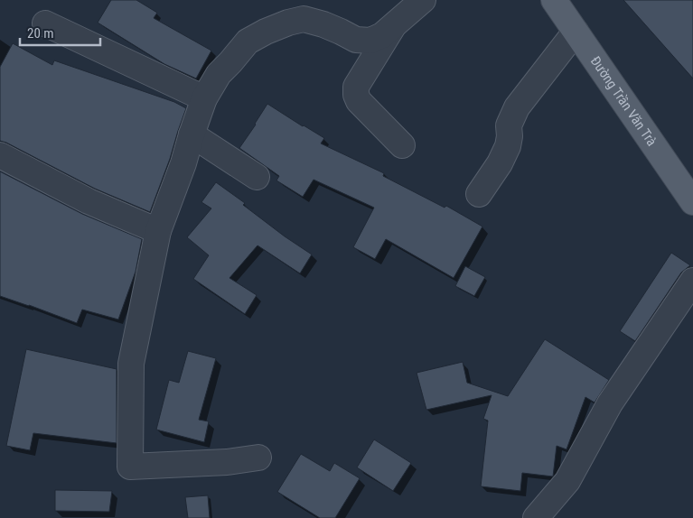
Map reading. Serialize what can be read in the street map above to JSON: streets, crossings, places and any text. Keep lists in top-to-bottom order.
{
  "streets": {
    "main road": ["Đường Trần Văn Trà"]
  },
  "scale_bar": "20 m"
}
